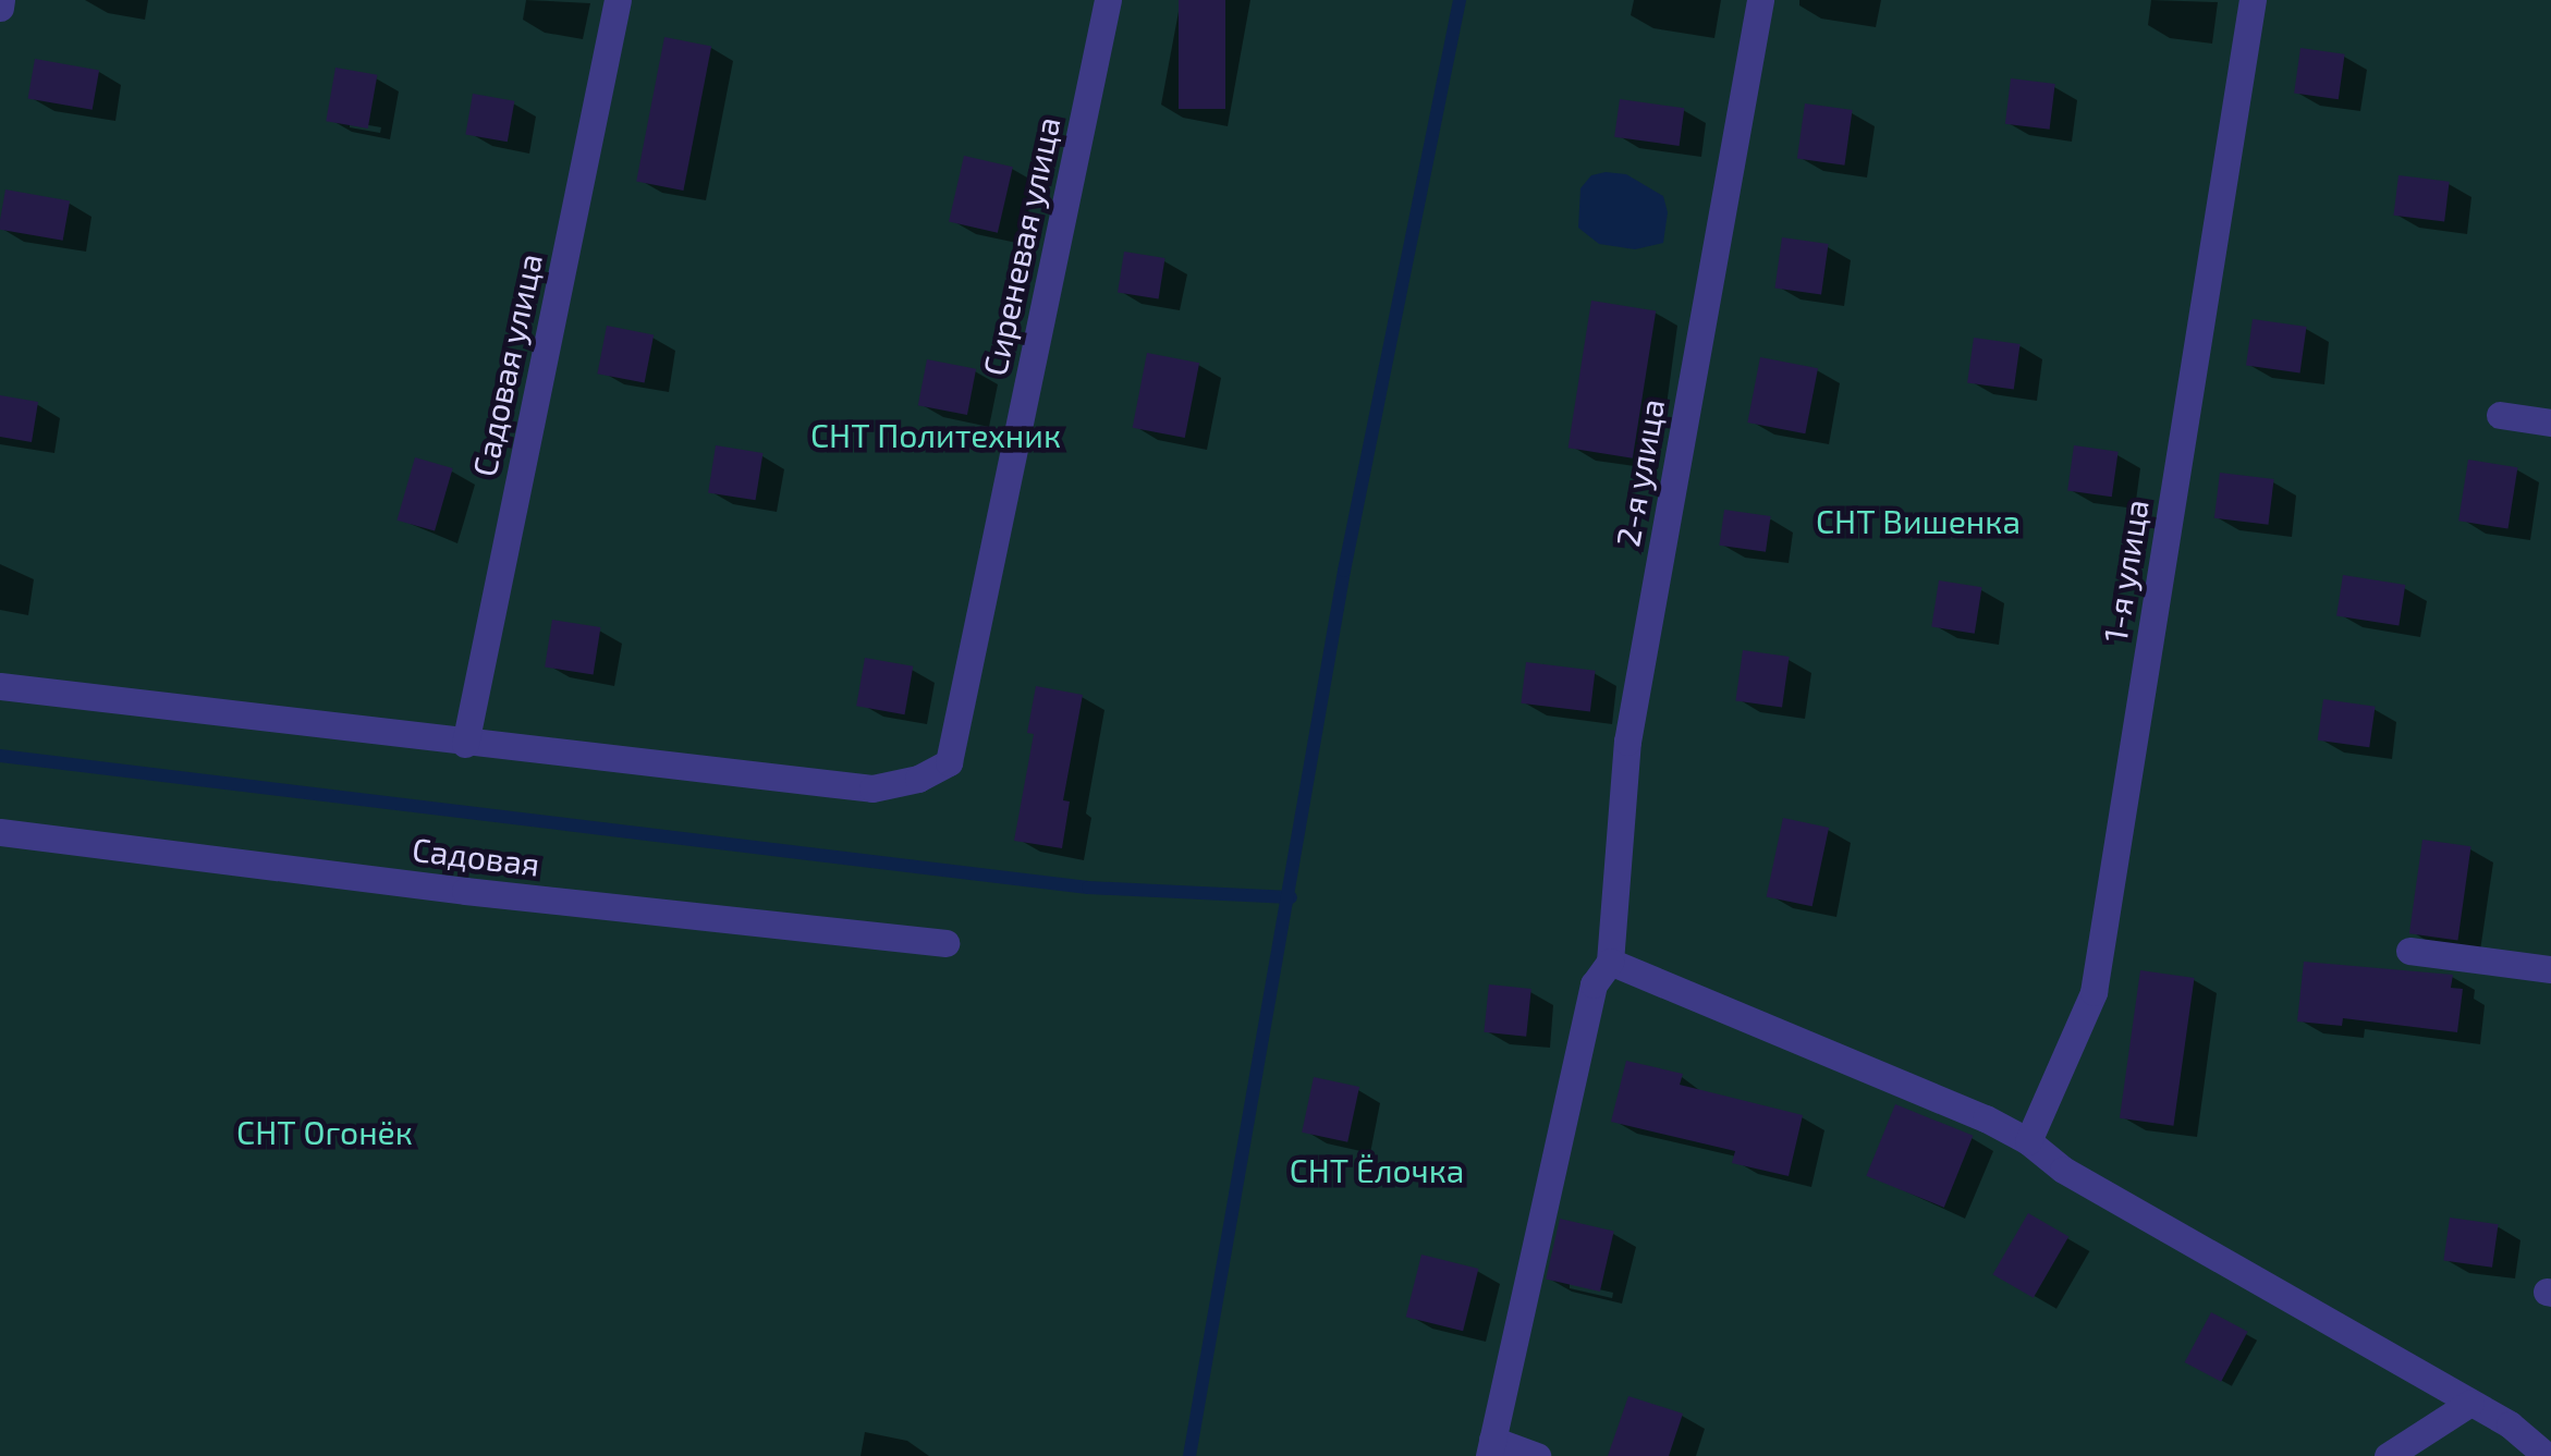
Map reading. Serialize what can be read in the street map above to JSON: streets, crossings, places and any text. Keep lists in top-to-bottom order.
{
  "streets": {
    "street": [
      "Сиреневая улица",
      "Садовая улица",
      "2-я улица",
      "1-я улица",
      "Садовая"
    ]
  },
  "crossings": [
    ["Сиреневая улица", "Садовая улица"]
  ],
  "parks": [
    "СНТ Политехник",
    "СНТ Вишенка",
    "СНТ Огонёк",
    "СНТ Ёлочка"
  ]
}
